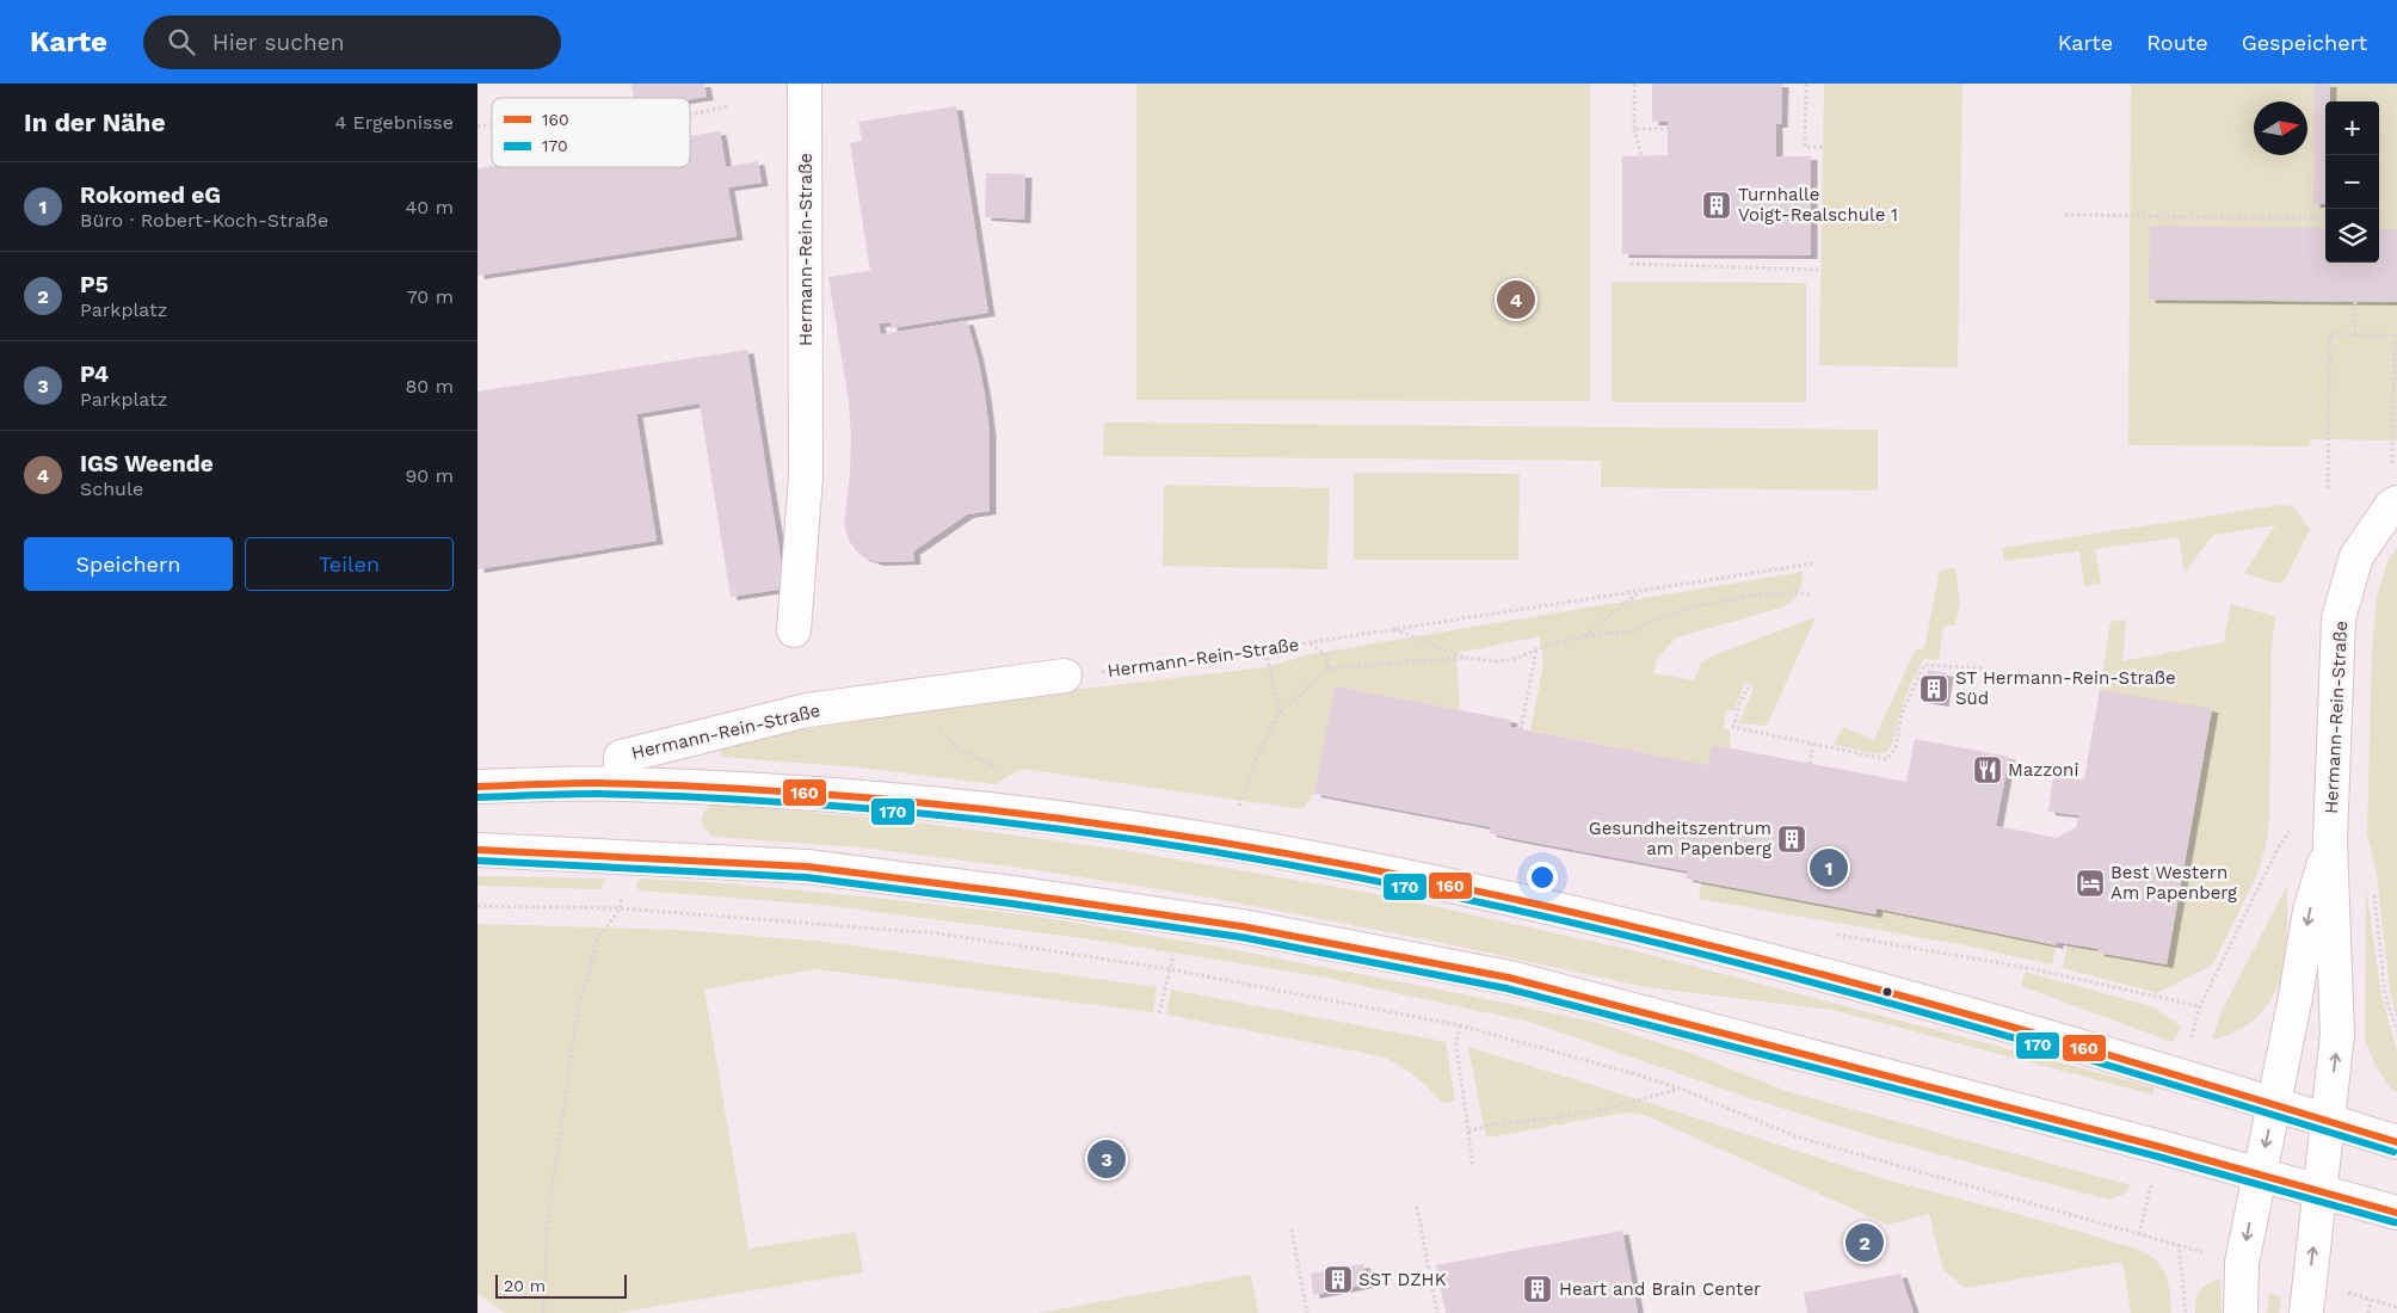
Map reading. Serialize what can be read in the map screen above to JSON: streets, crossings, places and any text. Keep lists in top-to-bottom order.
{
  "streets": {
    "street": ["Hermann-Rein-Straße"]
  },
  "places": {
    "building": [
      "Turnhalle Voigt-Realschule 1",
      "ST Hermann-Rein-Straße Süd",
      "Gesundheitszentrum am Papenberg",
      "SST DZHK",
      "Heart and Brain Center"
    ],
    "restaurant": ["Mazzoni"],
    "hotel": ["Best Western Am Papenberg"]
  },
  "lines": ["transit line 160", "transit line 170"],
  "legend": ["160", "170"],
  "scale_bar": "20 m",
  "north": "right",
  "page": {
    "header": "Karte",
    "search": "Hier suchen",
    "nav": ["Karte", "Route", "Gespeichert"],
    "heading": ["In der Nähe", "4 Ergebnisse"],
    "map_buttons": ["+", "−"],
    "list": [
      {
        "mark": "1",
        "name": "Rokomed eG",
        "note": "Büro · Robert-Koch-Straße",
        "value": "40 m"
      },
      {
        "mark": "2",
        "name": "P5",
        "note": "Parkplatz",
        "value": "70 m"
      },
      {
        "mark": "3",
        "name": "P4",
        "note": "Parkplatz",
        "value": "80 m"
      },
      {
        "mark": "4",
        "name": "IGS Weende",
        "note": "Schule",
        "value": "90 m"
      }
    ],
    "pins": [
      "4",
      "1",
      "3",
      "2"
    ],
    "buttons": ["Speichern", "Teilen"],
    "scale": "20 m"
  }
}
